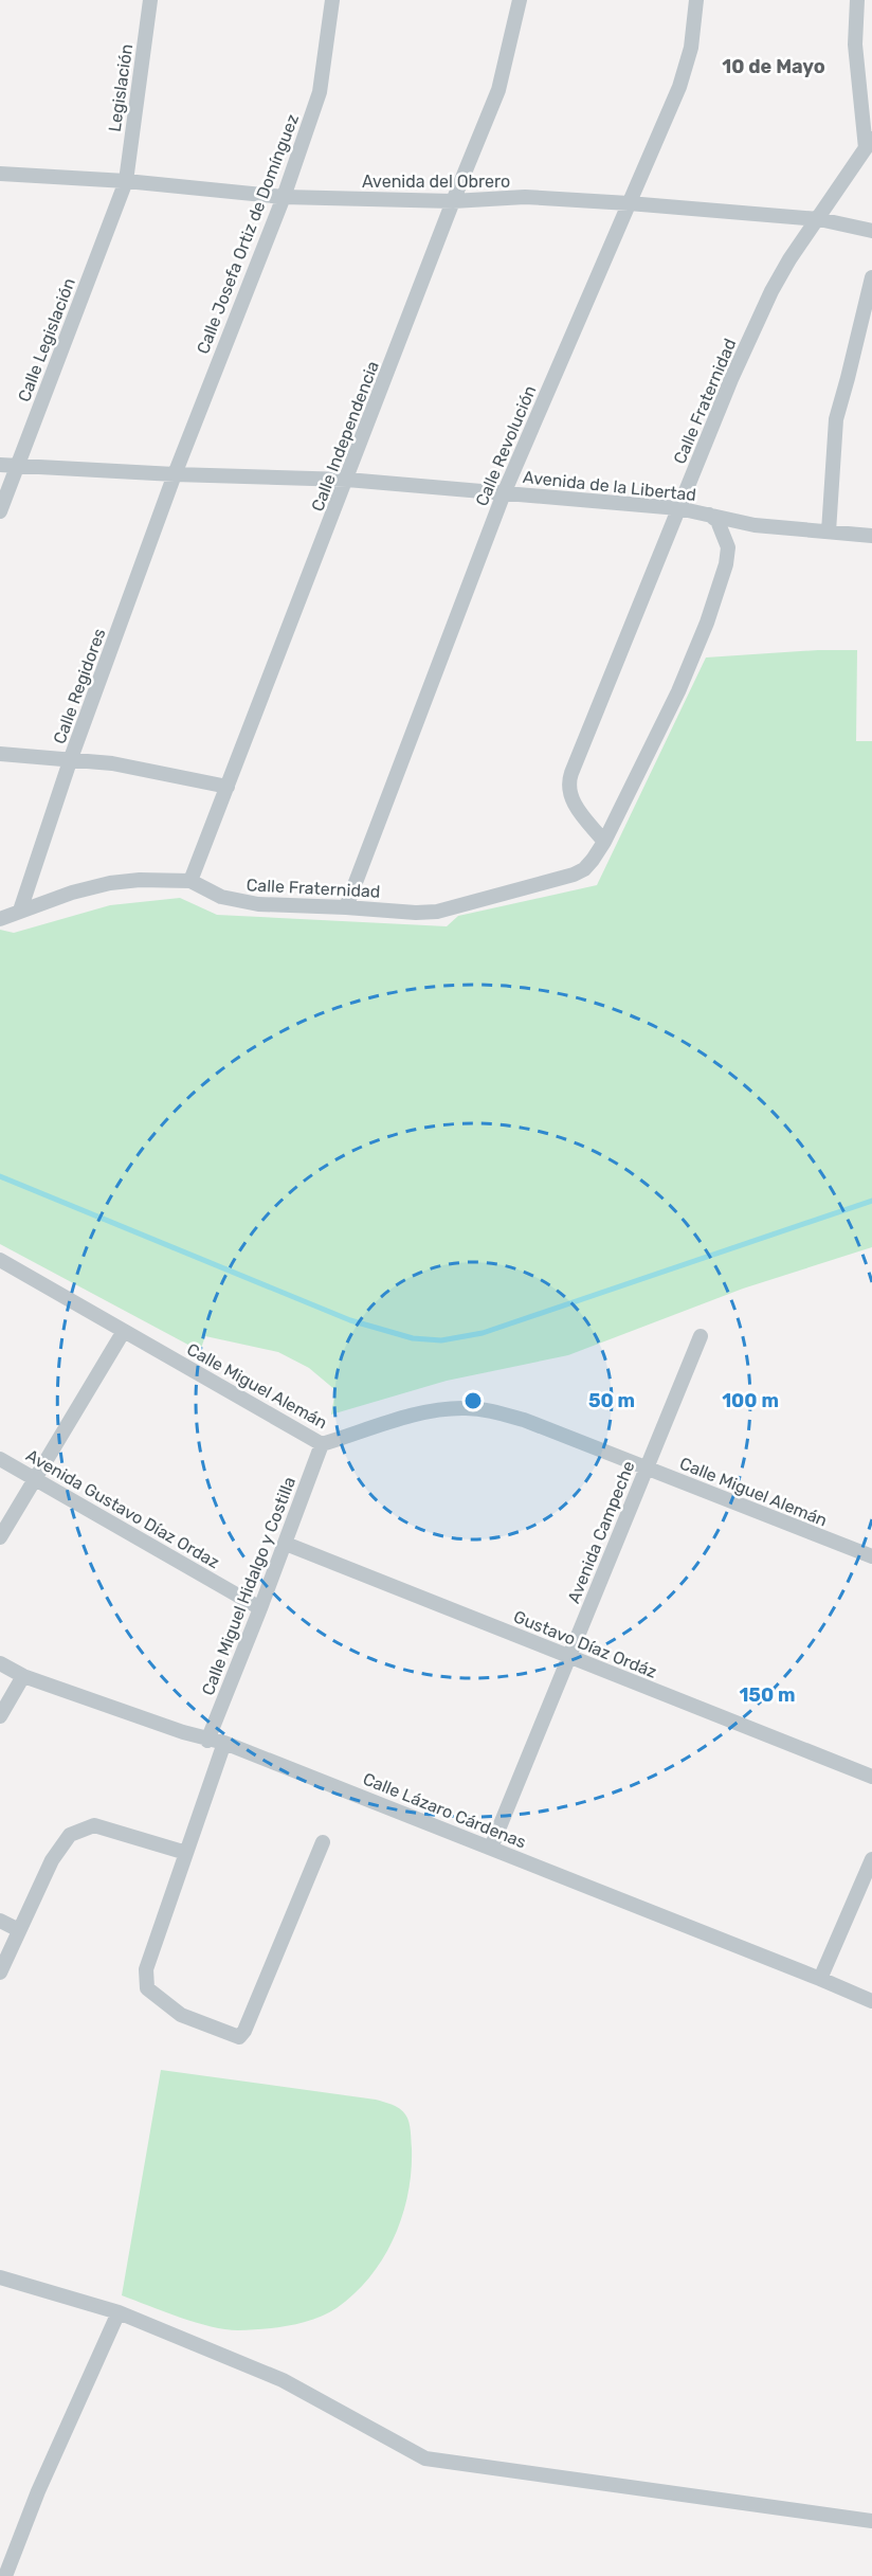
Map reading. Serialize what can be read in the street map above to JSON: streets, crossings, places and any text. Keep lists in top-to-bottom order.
{
  "streets": {
    "street": [
      "Legislación",
      "Avenida del Obrero",
      "Calle Josefa Ortiz de Domínguez",
      "Calle Legislación",
      "Calle Fraternidad",
      "Calle Independencia",
      "Calle Revolución",
      "Avenida de la Libertad",
      "Calle Regidores",
      "Calle Miguel Alemán",
      "Avenida Gustavo Díaz Ordaz",
      "Avenida Campeche",
      "Calle Miguel Hidalgo y Costilla",
      "Gustavo Díaz Ordáz",
      "Calle Lázaro Cárdenas"
    ]
  },
  "crossings": [
    ["Legislación", "Avenida del Obrero"],
    ["Legislación", "Calle Legislación"],
    ["Avenida del Obrero", "Calle Josefa Ortiz de Domínguez"],
    ["Avenida del Obrero", "Calle Legislación"],
    ["Avenida del Obrero", "Calle Fraternidad"],
    ["Avenida del Obrero", "Calle Independencia"],
    ["Avenida del Obrero", "Calle Revolución"],
    ["Calle Josefa Ortiz de Domínguez", "Avenida de la Libertad"],
    ["Calle Josefa Ortiz de Domínguez", "Calle Regidores"],
    ["Calle Legislación", "Avenida de la Libertad"],
    ["Calle Fraternidad", "Calle Independencia"],
    ["Calle Fraternidad", "Calle Revolución"],
    ["Calle Fraternidad", "Avenida de la Libertad"],
    ["Calle Fraternidad", "Calle Regidores"],
    ["Calle Independencia", "Avenida de la Libertad"],
    ["Calle Revolución", "Avenida de la Libertad"],
    ["Avenida de la Libertad", "Calle Regidores"],
    ["Calle Miguel Alemán", "Avenida Campeche"],
    ["Calle Miguel Alemán", "Calle Miguel Hidalgo y Costilla"],
    ["Avenida Gustavo Díaz Ordaz", "Calle Miguel Hidalgo y Costilla"],
    ["Avenida Campeche", "Gustavo Díaz Ordáz"],
    ["Avenida Campeche", "Calle Lázaro Cárdenas"],
    ["Calle Miguel Hidalgo y Costilla", "Gustavo Díaz Ordáz"],
    ["Calle Miguel Hidalgo y Costilla", "Calle Lázaro Cárdenas"]
  ],
  "districts": ["10 de Mayo"],
  "rings": ["50 m", "100 m", "150 m"]
}
